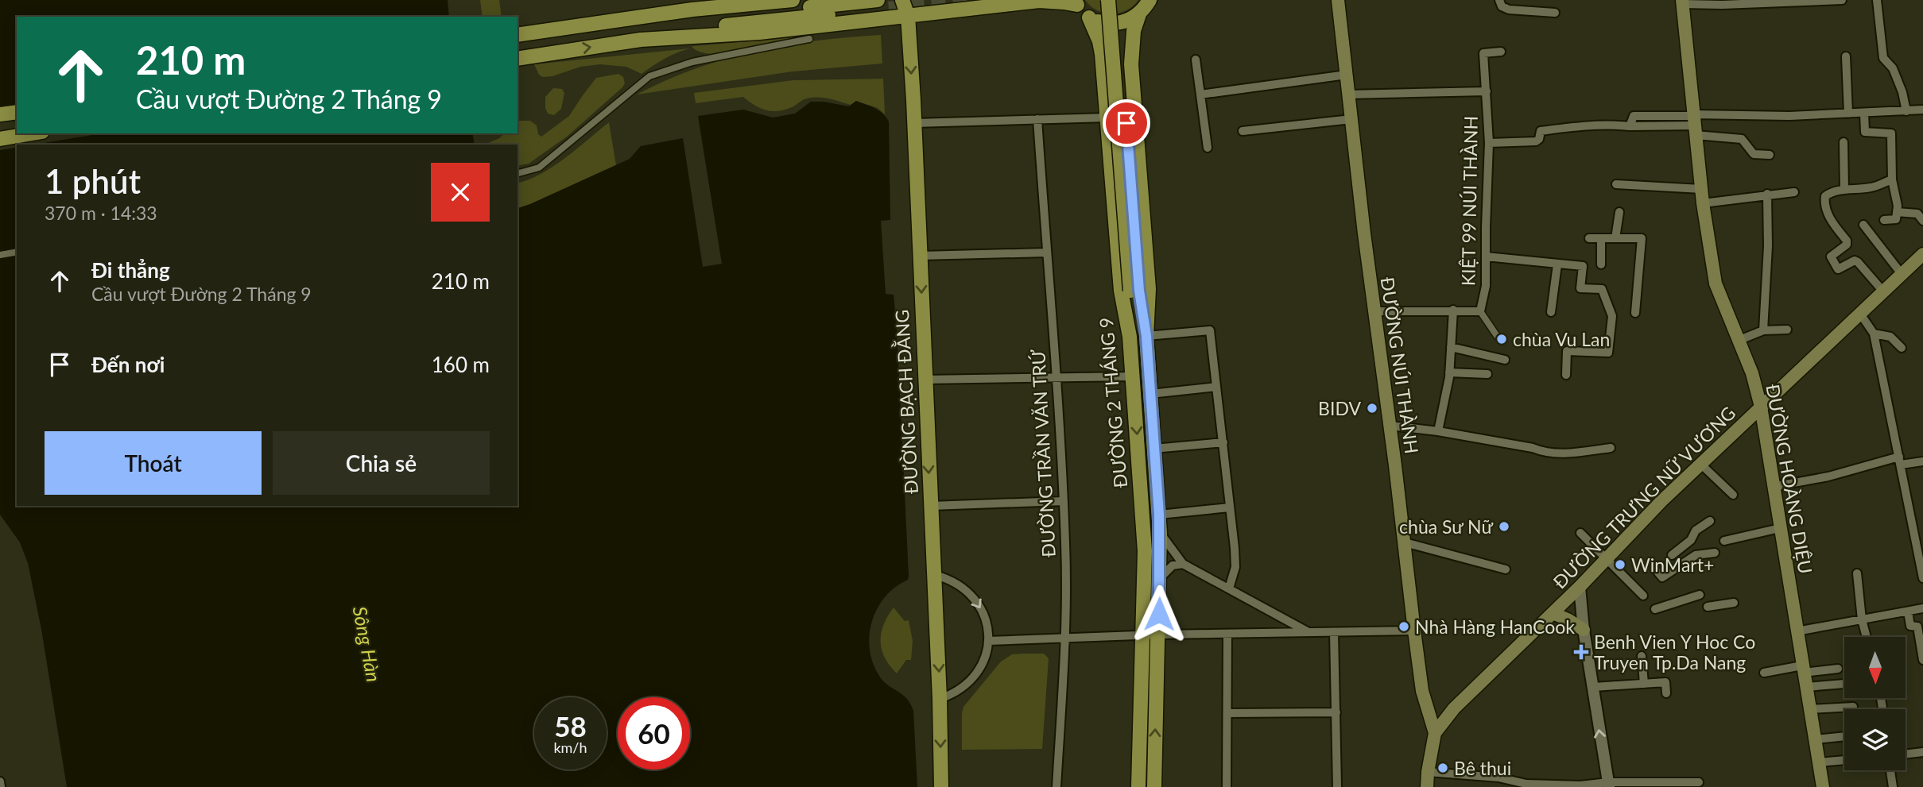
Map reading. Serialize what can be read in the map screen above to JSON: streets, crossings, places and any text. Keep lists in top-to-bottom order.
{
  "streets": {
    "main road": [
      "ĐƯỜNG NÚI THÀNH",
      "ĐƯỜNG BẠCH ĐẰNG",
      "ĐƯỜNG 2 THÁNG 9",
      "ĐƯỜNG HOÀNG DIỆU",
      "ĐƯỜNG TRƯNG NỮ VƯƠNG"
    ],
    "street": ["KIỆT 99 NÚI THÀNH", "ĐƯỜNG TRẦN VĂN TRỨ"]
  },
  "crossings": [
    ["KIỆT 99 NÚI THÀNH", "ĐƯỜNG NÚI THÀNH"],
    ["ĐƯỜNG NÚI THÀNH", "ĐƯỜNG TRƯNG NỮ VƯƠNG"],
    ["ĐƯỜNG HOÀNG DIỆU", "ĐƯỜNG TRƯNG NỮ VƯƠNG"]
  ],
  "one_way": ["ĐƯỜNG BẠCH ĐẰNG"],
  "water": ["Sông Hàn"],
  "places": {
    "other": [
      "chùa Vu Lan",
      "BIDV",
      "chùa Sư Nữ",
      "WinMart+",
      "Nhà Hàng HanCook",
      "Bê thui"
    ],
    "health": ["Benh Vien Y Hoc Co Truyen Tp.Da Nang"]
  },
  "north": "bottom",
  "page": {
    "turn": ["210 m", "Cầu vượt Đường 2 Tháng 9"],
    "heading": ["1 phút", "370 m · 14:33"],
    "list": [
      {
        "name": "Đi thẳng",
        "note": "Cầu vượt Đường 2 Tháng 9",
        "value": "210 m"
      },
      {
        "name": "Đến nơi",
        "value": "160 m"
      }
    ],
    "buttons": ["Thoát", "Chia sẻ"],
    "speed": "58 km/h",
    "limit": "60"
  }
}
